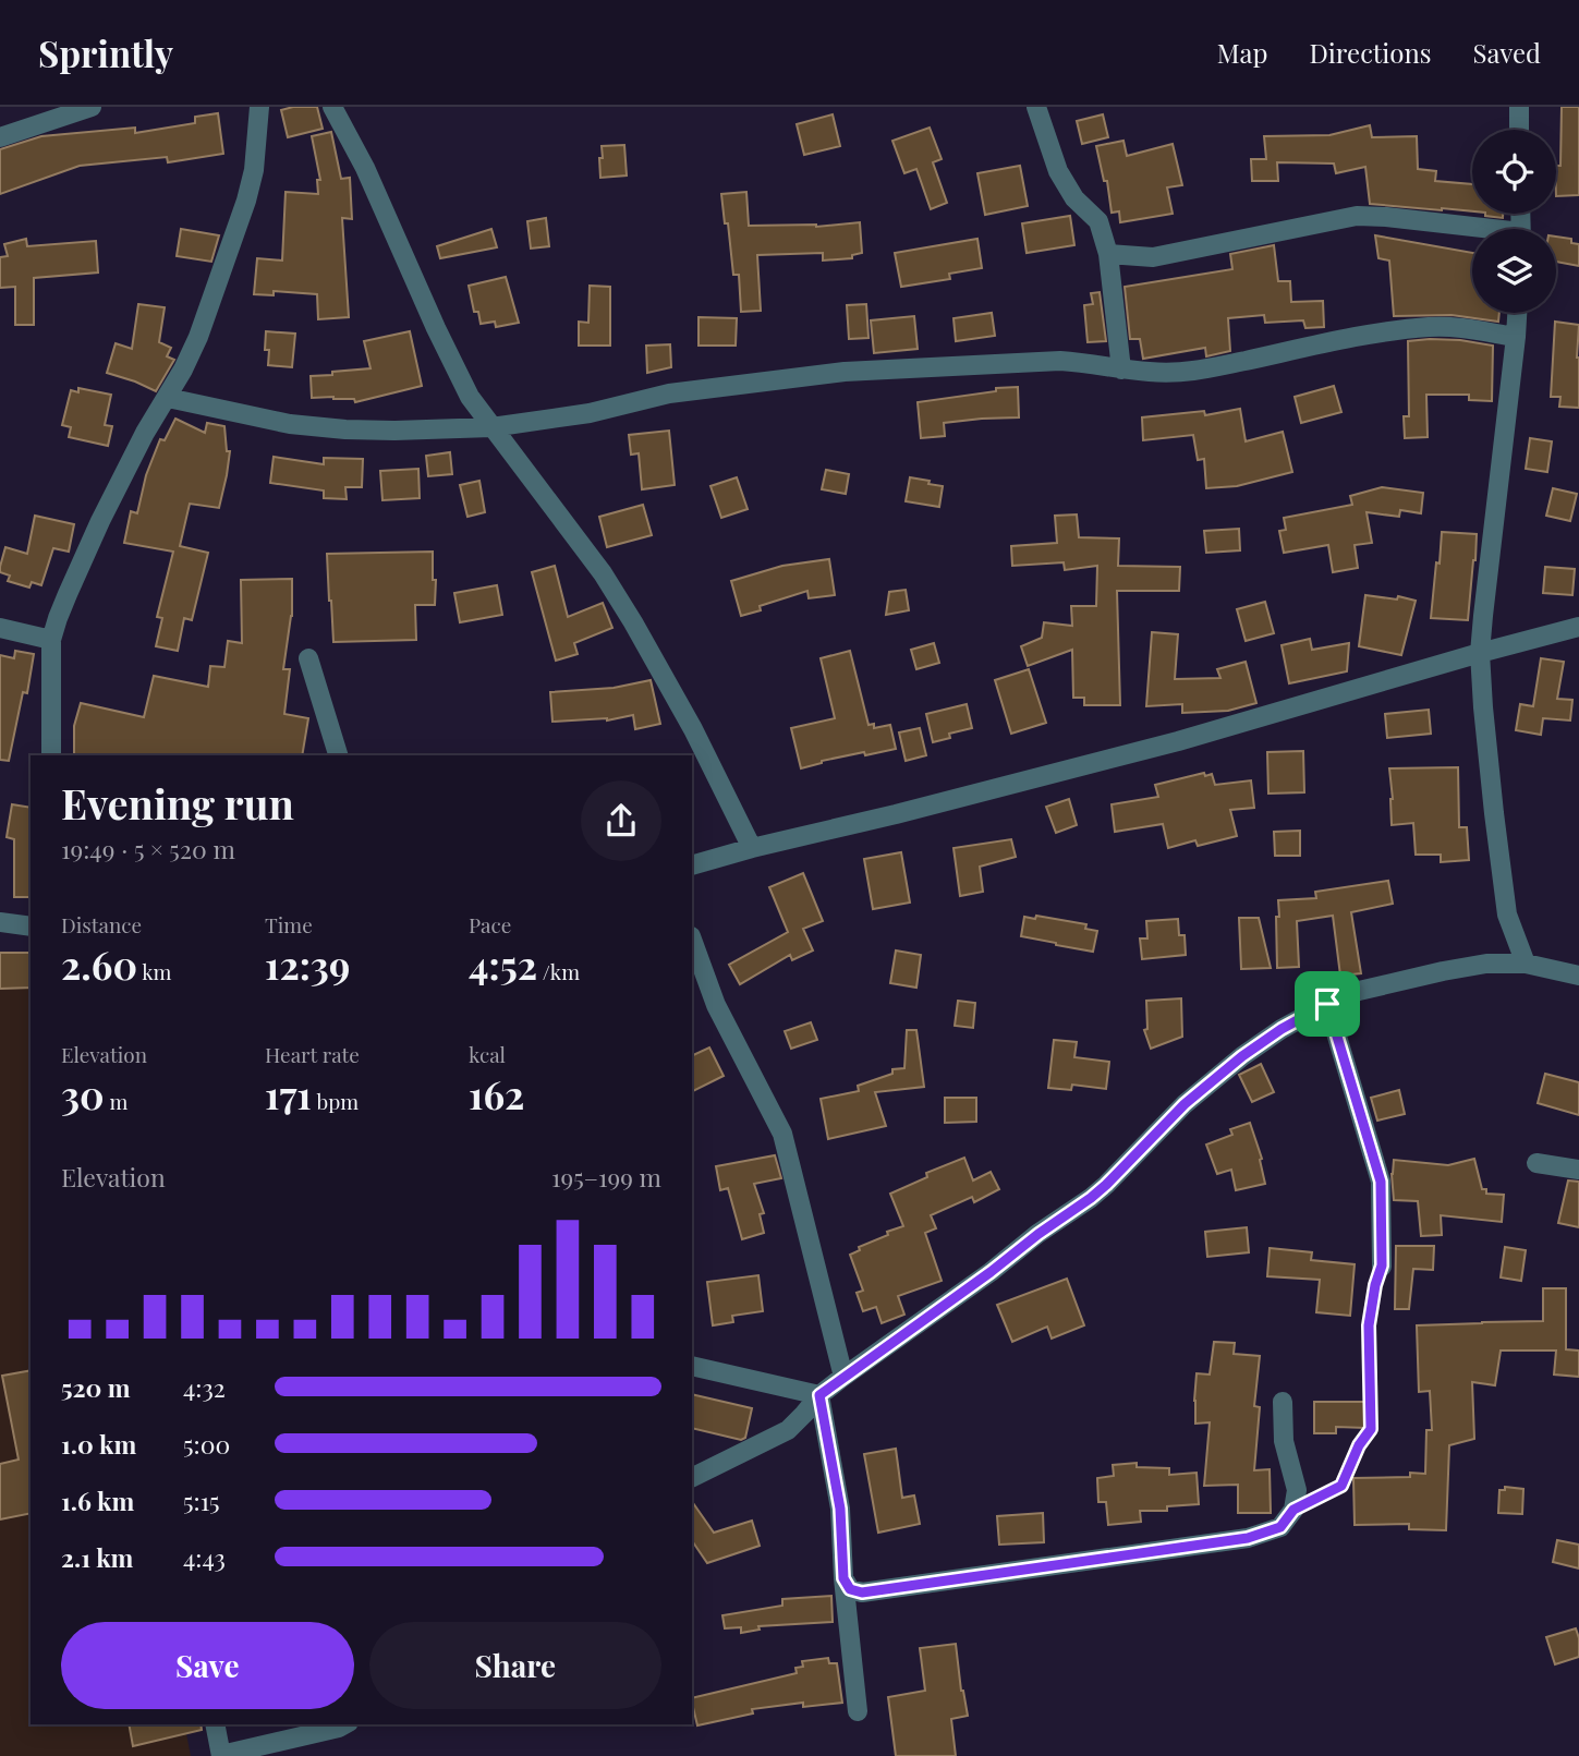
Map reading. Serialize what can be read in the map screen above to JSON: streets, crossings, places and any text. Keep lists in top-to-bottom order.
{
  "page": {
    "header": "Sprintly",
    "nav": ["Map", "Directions", "Saved"],
    "heading": ["Evening run", "19:49 · 5 × 520 m"],
    "stats": [
      ["Distance", "2.60 km"],
      ["Time", "12:39"],
      ["Pace", "4:52 /km"],
      ["Elevation", "30 m"],
      ["Heart rate", "171 bpm"],
      ["kcal", "162"]
    ],
    "chart": ["Elevation", "195–199 m"],
    "list": [
      {
        "name": "520 m",
        "note": "4:32"
      },
      {
        "name": "1.0 km",
        "note": "5:00"
      },
      {
        "name": "1.6 km",
        "note": "5:15"
      },
      {
        "name": "2.1 km",
        "note": "4:43"
      }
    ],
    "buttons": ["Save", "Share"]
  }
}
